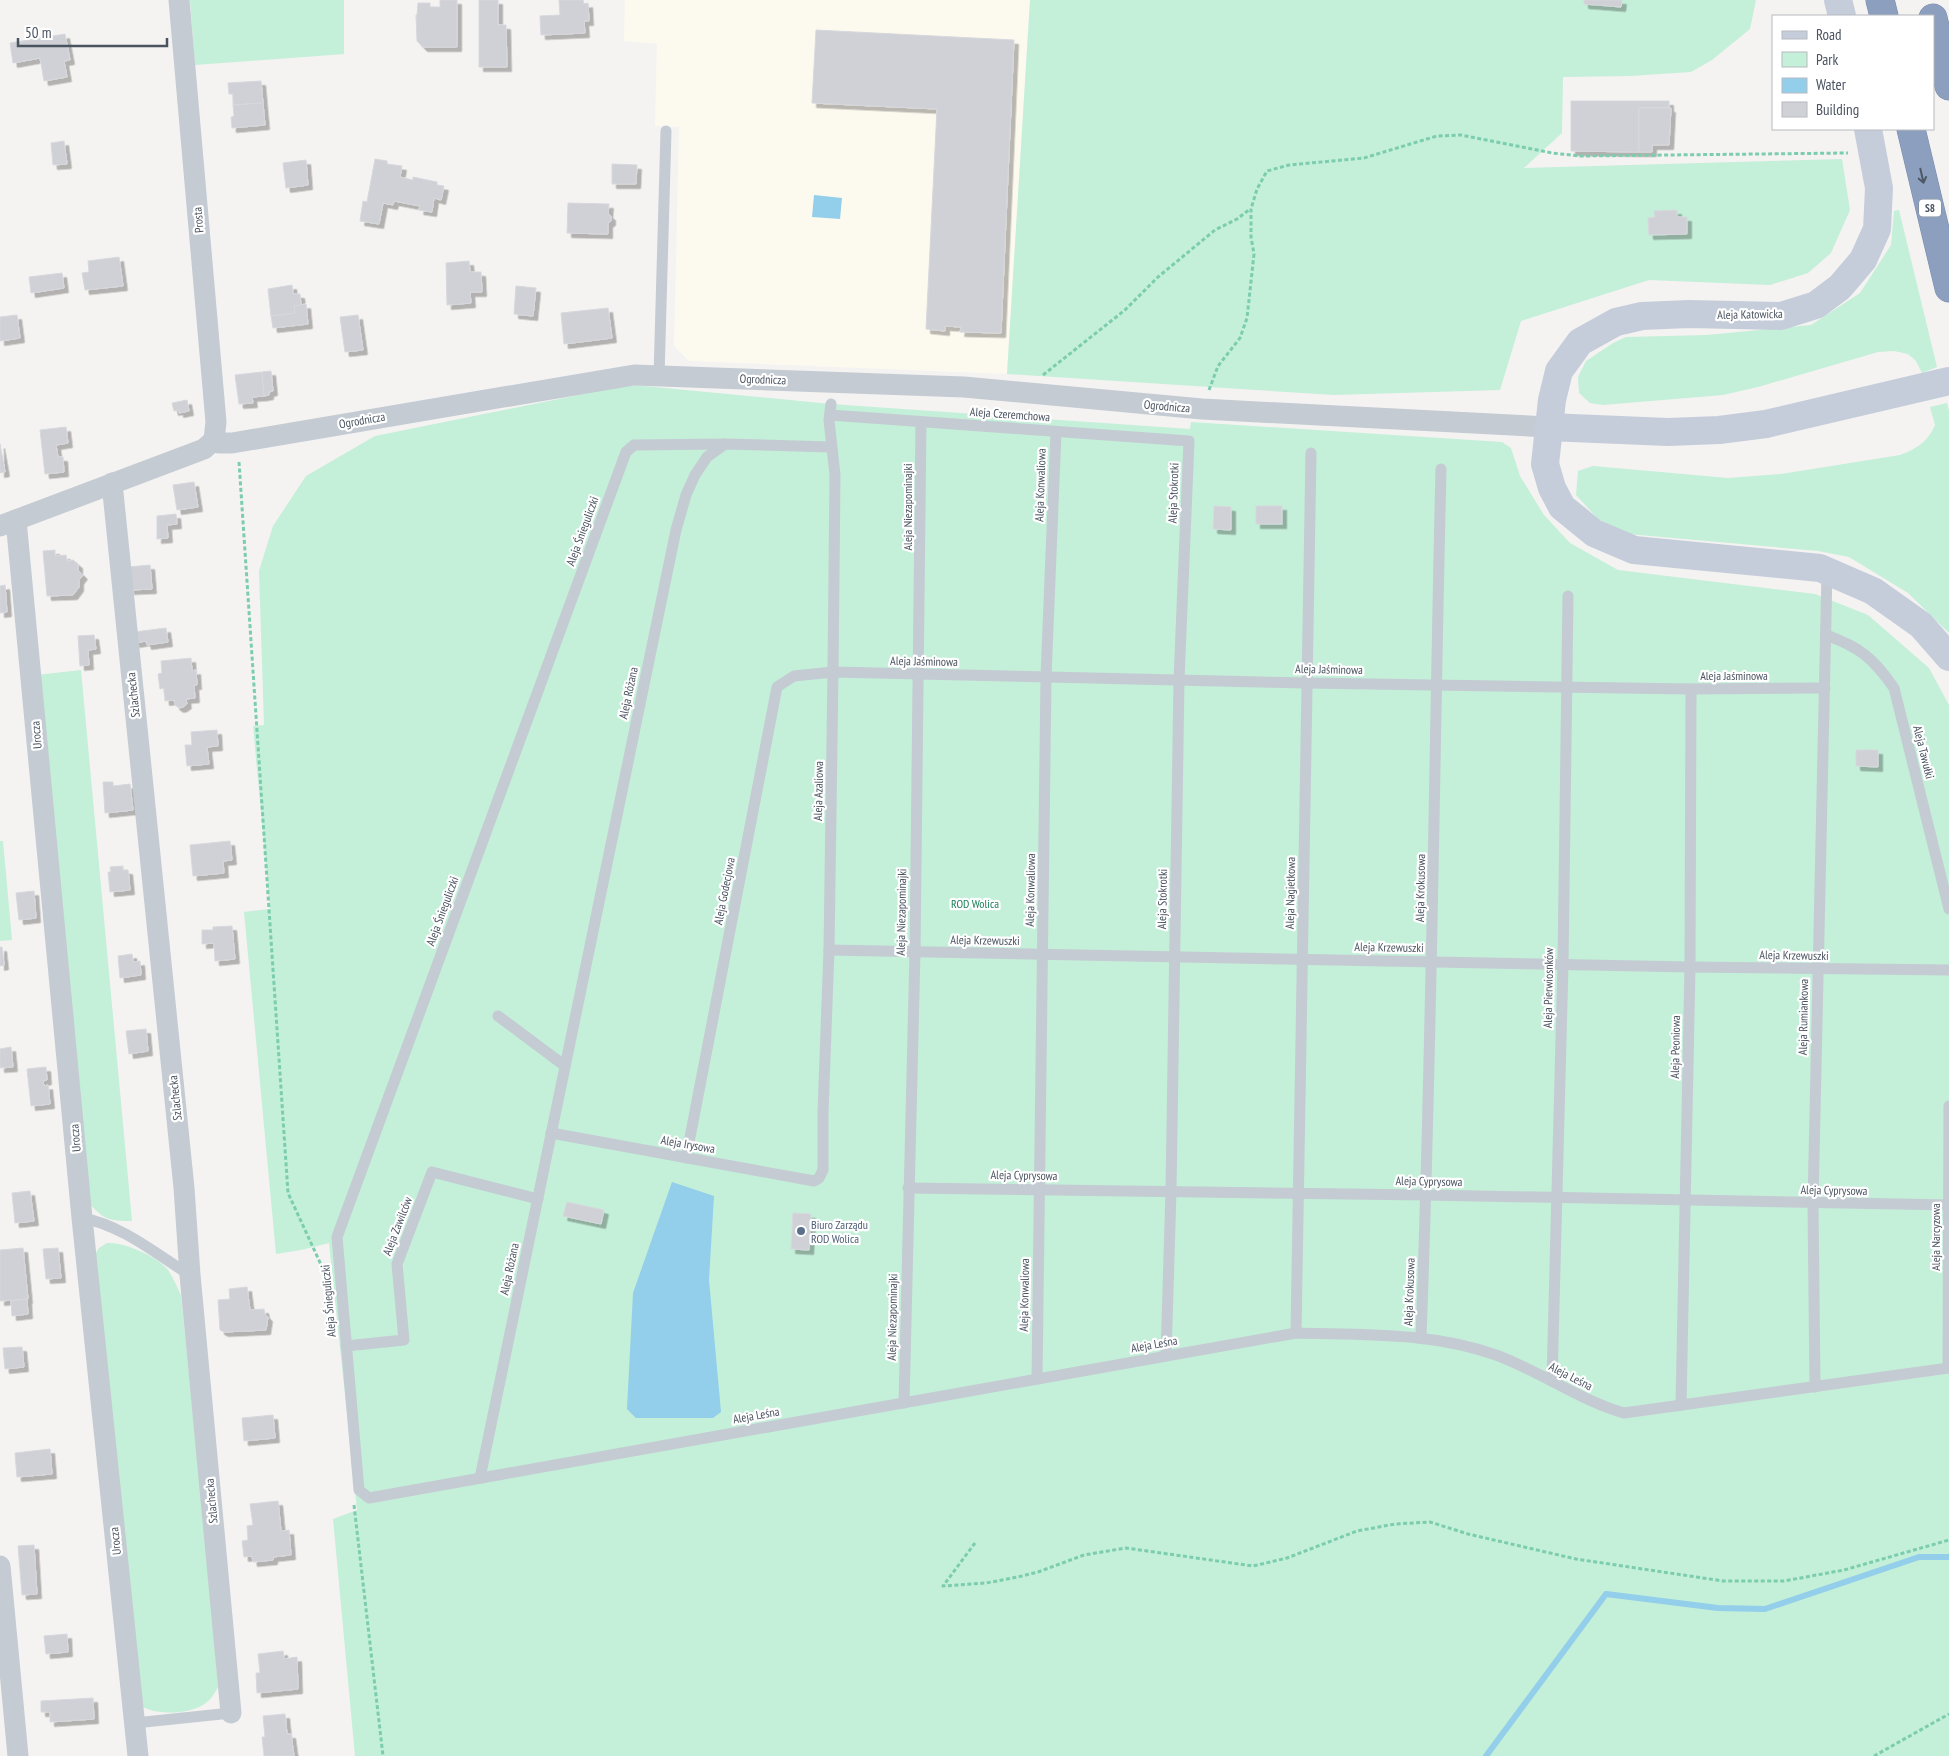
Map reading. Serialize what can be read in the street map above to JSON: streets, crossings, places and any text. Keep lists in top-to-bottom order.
{
  "streets": {
    "highway": ["S8"],
    "street": [
      "Prosta",
      "Aleja Katowicka",
      "Ogrodnicza",
      "Szlachecka",
      "Urocza"
    ],
    "lane": [
      "Aleja Czeremchowa",
      "Aleja Konwaliowa",
      "Aleja Stokrotki",
      "Aleja Niezapominajki",
      "Aleja Śnieguliczki",
      "Aleja Jaśminowa",
      "Aleja Różana",
      "Aleja Tawułki",
      "Aleja Azaliowa",
      "Aleja Krokusowa",
      "Aleja Godecjowa",
      "Aleja Nagietkowa",
      "Aleja Krzewuszki",
      "Aleja Pierwiosnków",
      "Aleja Rumiankowa",
      "Aleja Peoniowa",
      "Aleja Irysowa",
      "Aleja Cyprysowa",
      "Aleja Zawilców",
      "Aleja Narcyzowa",
      "Aleja Leśna"
    ]
  },
  "crossings": [
    ["Prosta", "Ogrodnicza"],
    ["Aleja Katowicka", "Ogrodnicza"],
    ["Aleja Katowicka", "Aleja Rumiankowa"],
    ["Aleja Czeremchowa", "Aleja Konwaliowa"],
    ["Aleja Czeremchowa", "Aleja Stokrotki"],
    ["Aleja Czeremchowa", "Aleja Niezapominajki"],
    ["Aleja Czeremchowa", "Aleja Azaliowa"],
    ["Aleja Konwaliowa", "Aleja Jaśminowa"],
    ["Aleja Konwaliowa", "Aleja Krzewuszki"],
    ["Aleja Konwaliowa", "Aleja Cyprysowa"],
    ["Aleja Konwaliowa", "Aleja Leśna"],
    ["Aleja Stokrotki", "Aleja Jaśminowa"],
    ["Aleja Stokrotki", "Aleja Krzewuszki"],
    ["Aleja Stokrotki", "Aleja Cyprysowa"],
    ["Aleja Stokrotki", "Aleja Leśna"],
    ["Aleja Niezapominajki", "Aleja Jaśminowa"],
    ["Aleja Niezapominajki", "Aleja Krzewuszki"],
    ["Aleja Niezapominajki", "Aleja Cyprysowa"],
    ["Aleja Niezapominajki", "Aleja Leśna"],
    ["Aleja Śnieguliczki", "Aleja Różana"],
    ["Aleja Śnieguliczki", "Aleja Zawilców"],
    ["Aleja Śnieguliczki", "Aleja Leśna"],
    ["Aleja Jaśminowa", "Aleja Azaliowa"],
    ["Aleja Jaśminowa", "Aleja Krokusowa"],
    ["Aleja Jaśminowa", "Aleja Godecjowa"],
    ["Aleja Jaśminowa", "Aleja Nagietkowa"],
    ["Aleja Jaśminowa", "Aleja Pierwiosnków"],
    ["Aleja Jaśminowa", "Aleja Rumiankowa"],
    ["Aleja Jaśminowa", "Aleja Peoniowa"],
    ["Aleja Różana", "Aleja Irysowa"],
    ["Aleja Różana", "Aleja Zawilców"],
    ["Aleja Różana", "Aleja Leśna"],
    ["Aleja Tawułki", "Aleja Rumiankowa"],
    ["Aleja Azaliowa", "Aleja Godecjowa"],
    ["Aleja Azaliowa", "Aleja Krzewuszki"],
    ["Aleja Azaliowa", "Aleja Irysowa"],
    ["Aleja Krokusowa", "Aleja Krzewuszki"],
    ["Aleja Krokusowa", "Aleja Cyprysowa"],
    ["Aleja Krokusowa", "Aleja Leśna"],
    ["Aleja Godecjowa", "Aleja Irysowa"],
    ["Aleja Nagietkowa", "Aleja Krzewuszki"],
    ["Aleja Nagietkowa", "Aleja Cyprysowa"],
    ["Aleja Nagietkowa", "Aleja Leśna"],
    ["Aleja Krzewuszki", "Aleja Pierwiosnków"],
    ["Aleja Krzewuszki", "Aleja Rumiankowa"],
    ["Aleja Krzewuszki", "Aleja Peoniowa"],
    ["Aleja Pierwiosnków", "Aleja Cyprysowa"],
    ["Aleja Pierwiosnków", "Aleja Leśna"],
    ["Aleja Rumiankowa", "Aleja Cyprysowa"],
    ["Aleja Rumiankowa", "Aleja Leśna"],
    ["Aleja Peoniowa", "Aleja Cyprysowa"],
    ["Aleja Peoniowa", "Aleja Leśna"],
    ["Aleja Cyprysowa", "Aleja Narcyzowa"],
    ["Aleja Narcyzowa", "Aleja Leśna"]
  ],
  "parks": ["ROD Wolica"],
  "places": ["Biuro Zarządu ROD Wolica"],
  "legend": [
    "Road",
    "Park",
    "Water",
    "Building"
  ],
  "scale_bar": "50 m"
}
